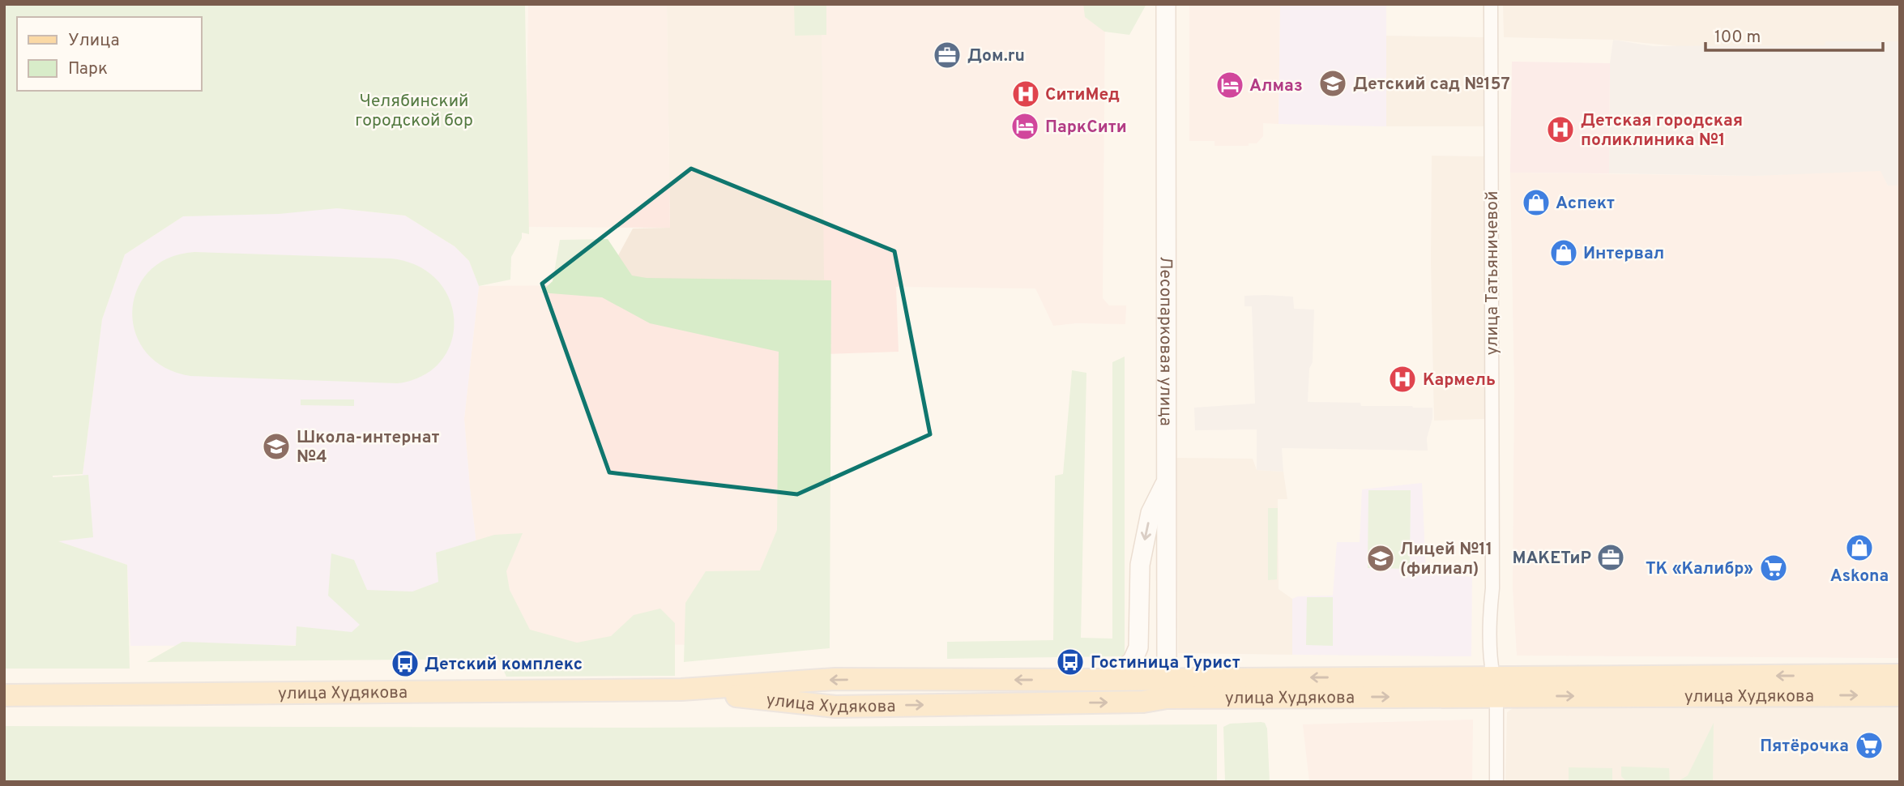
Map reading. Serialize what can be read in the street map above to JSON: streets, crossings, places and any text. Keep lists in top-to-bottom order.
{
  "streets": {
    "main road": ["Лесопарковая улица", "улица Худякова"],
    "street": ["улица Татьяничевой"]
  },
  "crossings": [
    ["улица Татьяничевой", "улица Худякова"],
    ["Лесопарковая улица", "улица Худякова"]
  ],
  "parks": ["Челябинский городской бор"],
  "places": {
    "office": ["Дом.ru", "МАКЕТиР"],
    "school or university": ["Детский сад №157", "Школа-интернат №4", "Лицей №11 (филиал)"],
    "hotel": ["Алмаз", "ПаркСити"],
    "hospital": ["СитиМед", "Детская городская поликлиника №1", "Кармель"],
    "shop": ["Аспект", "Интервал", "Askona"],
    "supermarket": ["ТК «Калибр»", "Пятёрочка"],
    "bus stop": ["Гостиница Турист", "Детский комплекс"]
  },
  "legend": ["Улица", "Парк"],
  "scale_bar": "100 m"
}
